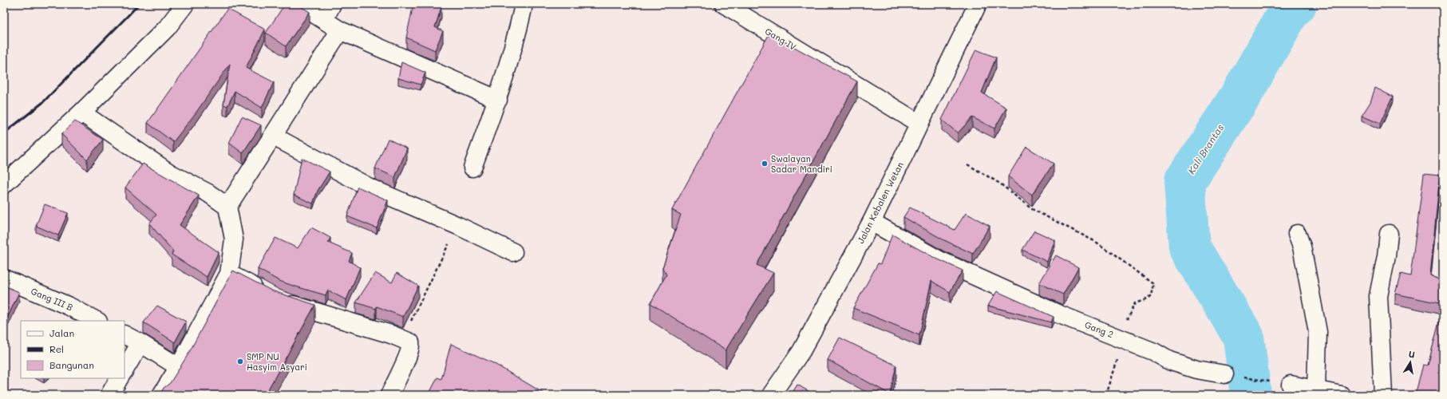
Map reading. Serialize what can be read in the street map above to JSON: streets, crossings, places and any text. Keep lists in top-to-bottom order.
{
  "streets": {
    "street": [
      "Gang IV",
      "Jalan Kebalen Wetan",
      "Gang III B",
      "Gang 2"
    ]
  },
  "crossings": [
    ["Gang IV", "Jalan Kebalen Wetan"],
    ["Jalan Kebalen Wetan", "Gang 2"]
  ],
  "water": ["Kali Brantas"],
  "places": ["Swalayan Sadar Mandiri", "SMP NU Hasyim Asyari"],
  "legend": ["Jalan", "Rel", "Bangunan"],
  "north": "top"
}
